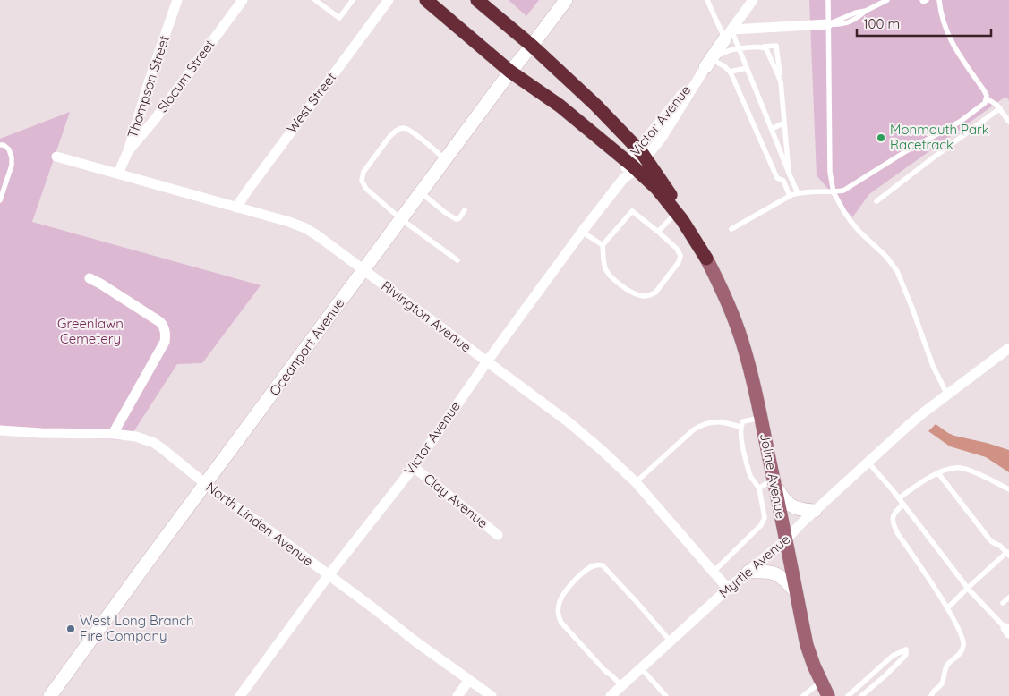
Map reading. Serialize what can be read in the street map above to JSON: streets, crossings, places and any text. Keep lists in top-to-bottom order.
{
  "streets": {
    "main road": ["Joline Avenue"],
    "street": [
      "Slocum Street",
      "Thompson Street",
      "West Street",
      "Victor Avenue",
      "Rivington Avenue",
      "Oceanport Avenue",
      "Clay Avenue",
      "North Linden Avenue",
      "Myrtle Avenue"
    ]
  },
  "crossings": [
    ["Slocum Street", "Thompson Street"],
    ["Thompson Street", "Rivington Avenue"],
    ["West Street", "Rivington Avenue"],
    ["Victor Avenue", "Rivington Avenue"],
    ["Victor Avenue", "Clay Avenue"],
    ["Victor Avenue", "North Linden Avenue"],
    ["Rivington Avenue", "Oceanport Avenue"],
    ["Rivington Avenue", "Myrtle Avenue"],
    ["Oceanport Avenue", "North Linden Avenue"],
    ["Joline Avenue", "Myrtle Avenue"]
  ],
  "parks": ["Greenlawn Cemetery"],
  "places": ["Monmouth Park Racetrack", "West Long Branch Fire Company"],
  "scale_bar": "100 m"
}
